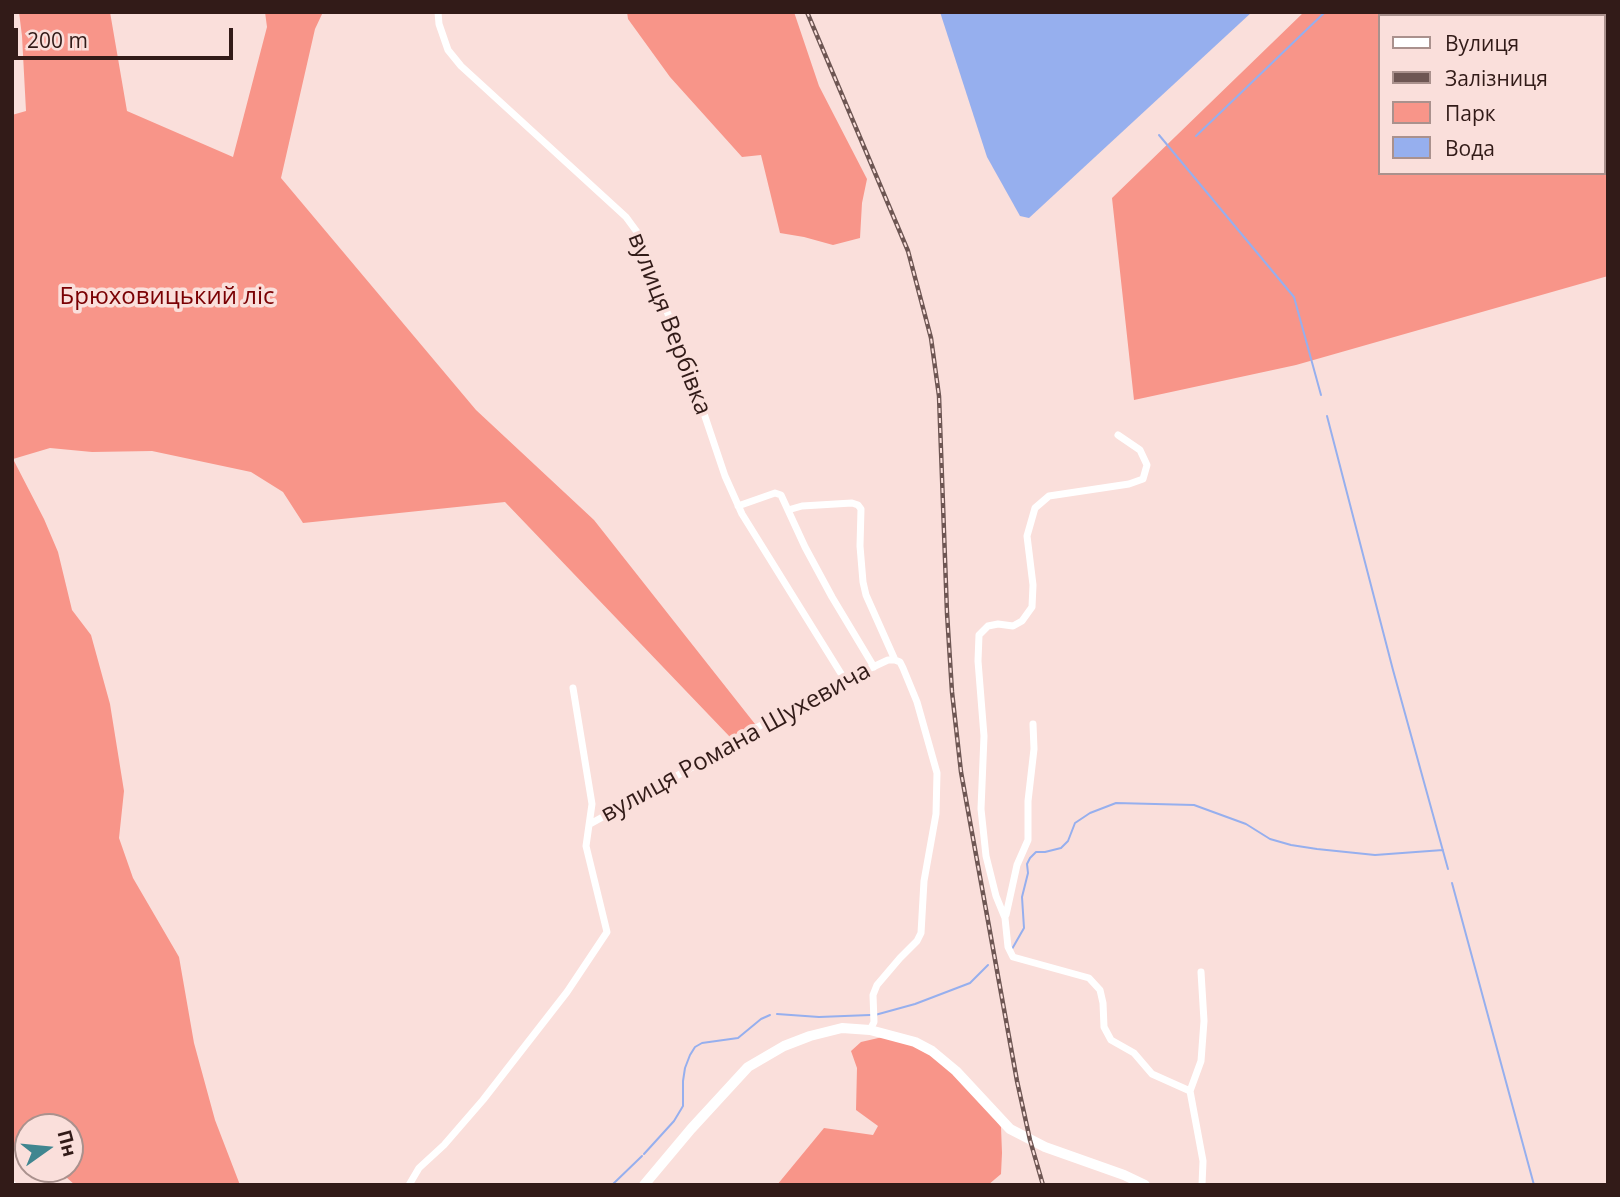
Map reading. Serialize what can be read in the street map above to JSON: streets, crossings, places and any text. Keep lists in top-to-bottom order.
{
  "streets": {
    "street": ["вулиця Вербівка", "вулиця Романа Шухевича"]
  },
  "crossings": [
    ["вулиця Вербівка", "вулиця Романа Шухевича"]
  ],
  "parks": ["Брюховицький ліс"],
  "legend": [
    "Вулиця",
    "Залізниця",
    "Парк",
    "Вода"
  ],
  "scale_bar": "200 m",
  "north": "right"
}
